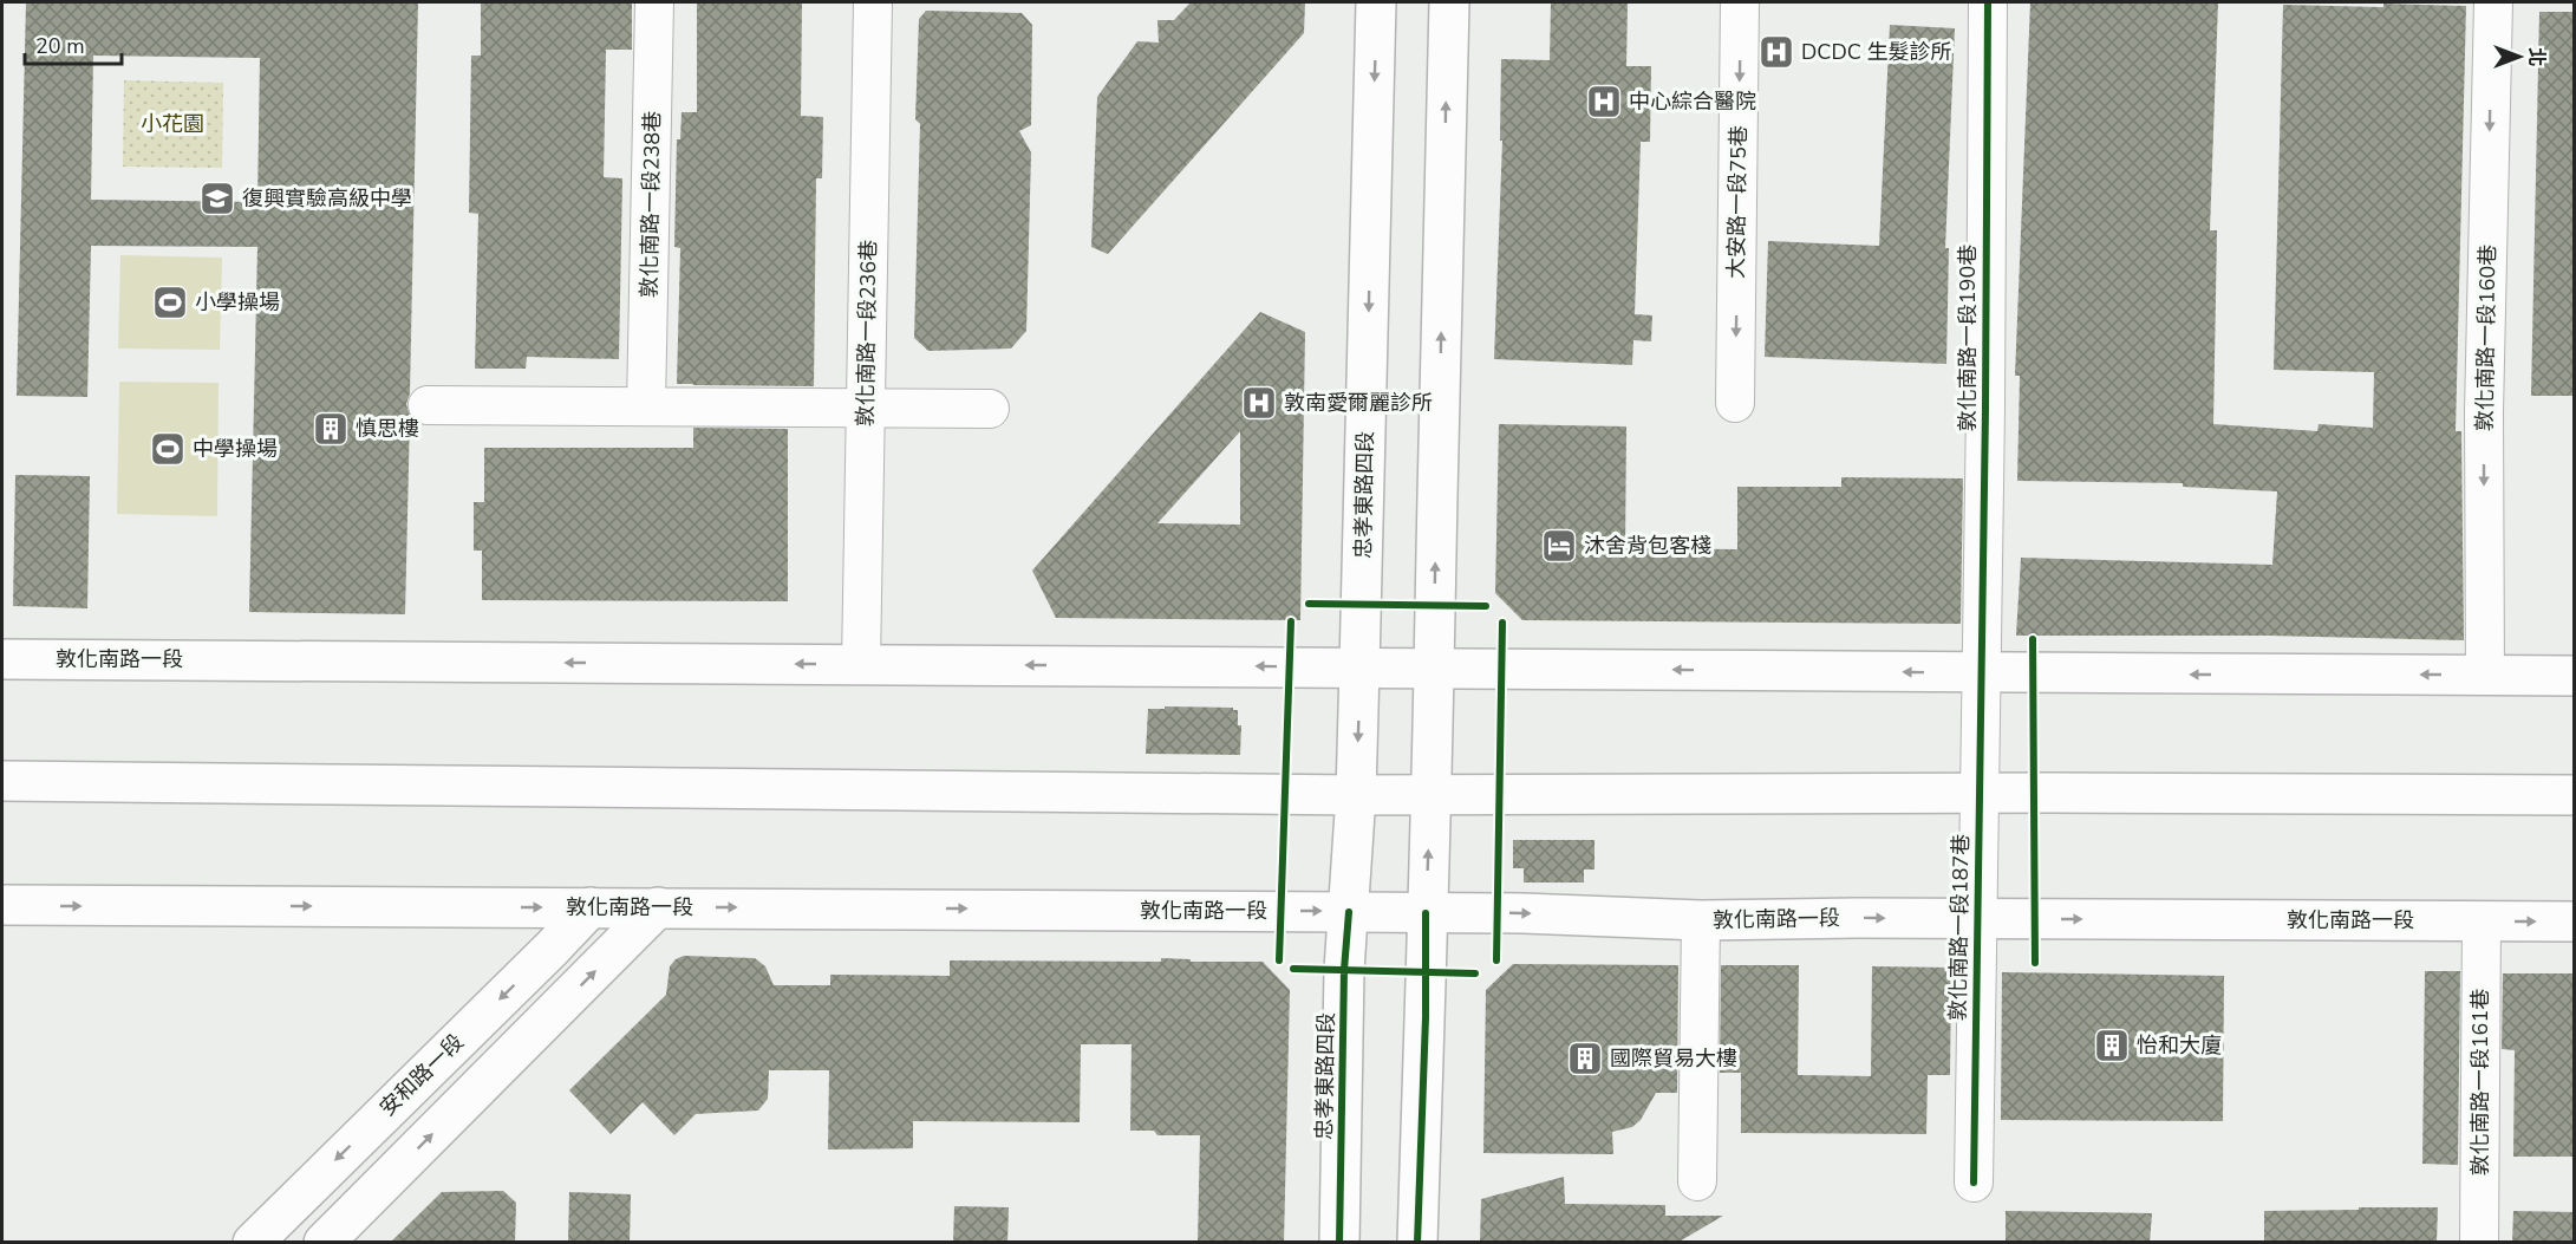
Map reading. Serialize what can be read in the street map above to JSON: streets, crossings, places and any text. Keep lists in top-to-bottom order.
{
  "streets": {
    "main road": ["忠孝東路四段", "敦化南路一段", "安和路一段"],
    "street": [
      "大安路一段75巷",
      "敦化南路一段238巷",
      "敦化南路一段236巷",
      "敦化南路一段190巷",
      "敦化南路一段160巷",
      "敦化南路一段187巷",
      "敦化南路一段161巷"
    ]
  },
  "crossings": [
    ["敦化南路一段236巷", "敦化南路一段"],
    ["敦化南路一段190巷", "敦化南路一段"],
    ["敦化南路一段190巷", "敦化南路一段187巷"],
    ["敦化南路一段160巷", "敦化南路一段"],
    ["忠孝東路四段", "敦化南路一段"],
    ["敦化南路一段", "敦化南路一段187巷"],
    ["敦化南路一段", "安和路一段"],
    ["敦化南路一段", "敦化南路一段161巷"]
  ],
  "one_way": ["大安路一段75巷", "敦化南路一段160巷"],
  "parks": ["小花園"],
  "places": {
    "hospital": ["DCDC 生髮診所", "中心綜合醫院", "敦南愛爾麗診所"],
    "school or university": ["復興實驗高級中學"],
    "sports": ["小學操場", "中學操場"],
    "building": ["慎思樓", "怡和大廈", "國際貿易大樓"],
    "hotel": ["沐舍背包客棧"]
  },
  "scale_bar": "20 m",
  "north": "right"
}
